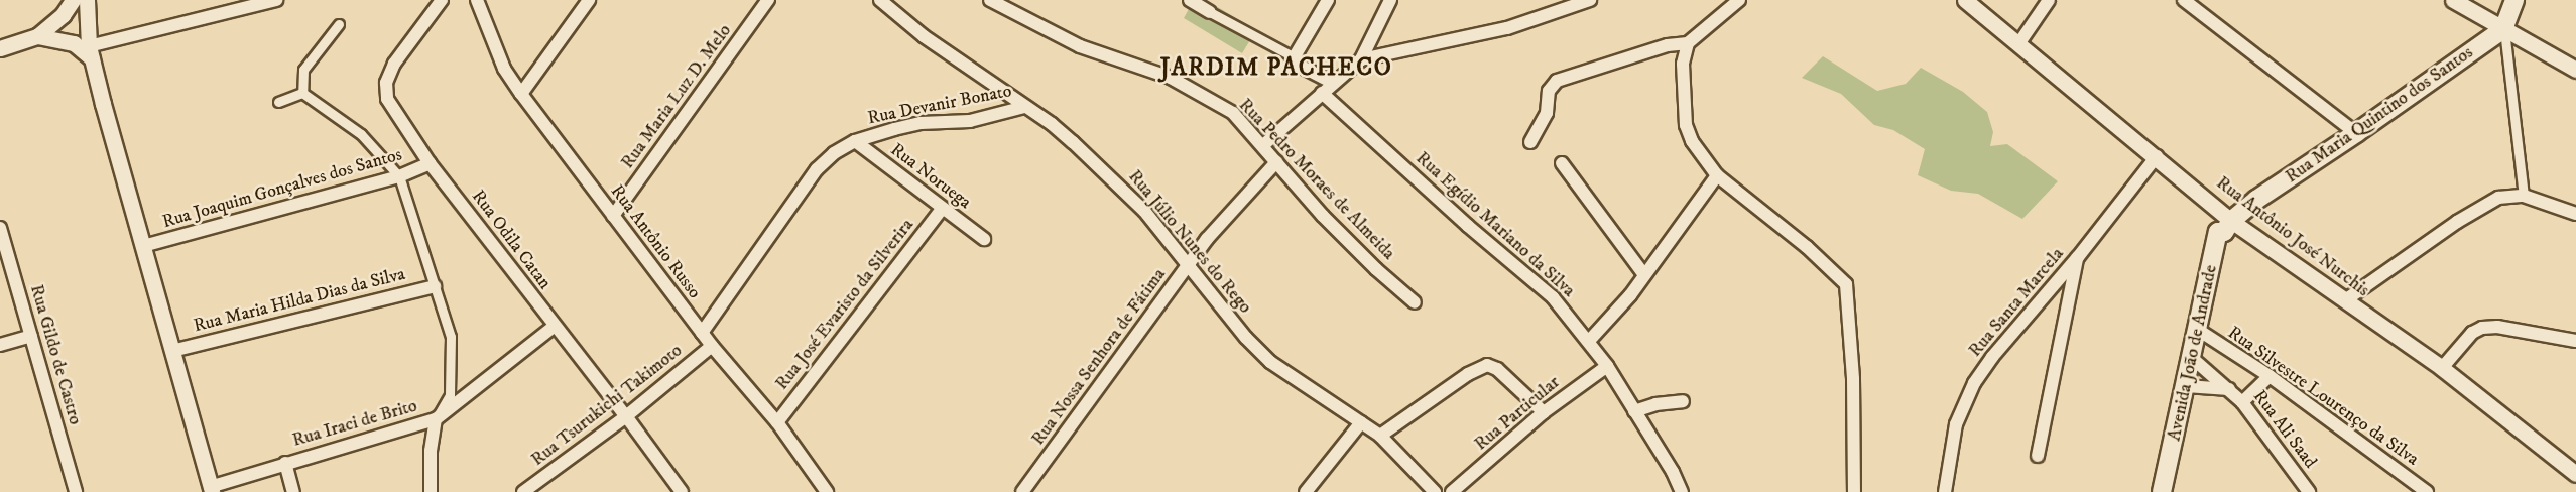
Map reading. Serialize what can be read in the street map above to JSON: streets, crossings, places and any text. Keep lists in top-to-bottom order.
{
  "streets": {
    "main road": ["Rua Maria Quintino dos Santos", "Avenida João de Andrade"],
    "street": [
      "Rua Maria Luz D. Melo",
      "Rua Devanir Bonato",
      "Rua Noruega",
      "Rua Pedro Moraes de Almeida",
      "Rua Joaquim Gonçalves dos Santos",
      "Rua Egídio Mariano da Silva",
      "Rua Antônio José Nurchis",
      "Rua Odila Catan",
      "Rua Antônio Russo",
      "Rua Júlio Nunes do Rego",
      "Rua Maria Hilda Dias da Silva",
      "Rua Santa Marcela",
      "Rua José Evaristo da Silverira",
      "Rua Gildo de Castro",
      "Rua Nossa Senhora de Fátima",
      "Rua Silvestre Lourenço da Silva",
      "Rua Tsurukichi Takimoto",
      "Rua Particular",
      "Rua Iraci de Brito",
      "Rua Ali Saad"
    ]
  },
  "crossings": [
    ["Rua Maria Luz D. Melo", "Rua Antônio Russo"],
    ["Rua Devanir Bonato", "Rua Noruega"],
    ["Rua Devanir Bonato", "Rua Antônio Russo"],
    ["Rua Devanir Bonato", "Rua Júlio Nunes do Rego"],
    ["Rua Maria Quintino dos Santos", "Rua Antônio José Nurchis"],
    ["Rua Maria Quintino dos Santos", "Avenida João de Andrade"],
    ["Rua Noruega", "Rua José Evaristo da Silverira"],
    ["Rua Pedro Moraes de Almeida", "Rua Nossa Senhora de Fátima"],
    ["Rua Joaquim Gonçalves dos Santos", "Rua Odila Catan"],
    ["Rua Egídio Mariano da Silva", "Rua Particular"],
    ["Rua Antônio José Nurchis", "Rua Santa Marcela"],
    ["Rua Antônio José Nurchis", "Avenida João de Andrade"],
    ["Rua Odila Catan", "Rua Tsurukichi Takimoto"],
    ["Rua Odila Catan", "Rua Iraci de Brito"],
    ["Rua Antônio Russo", "Rua José Evaristo da Silverira"],
    ["Rua Antônio Russo", "Rua Tsurukichi Takimoto"],
    ["Rua Júlio Nunes do Rego", "Rua Nossa Senhora de Fátima"],
    ["Avenida João de Andrade", "Rua Silvestre Lourenço da Silva"],
    ["Avenida João de Andrade", "Rua Ali Saad"]
  ],
  "districts": ["JARDIM PACHECO"]
}
